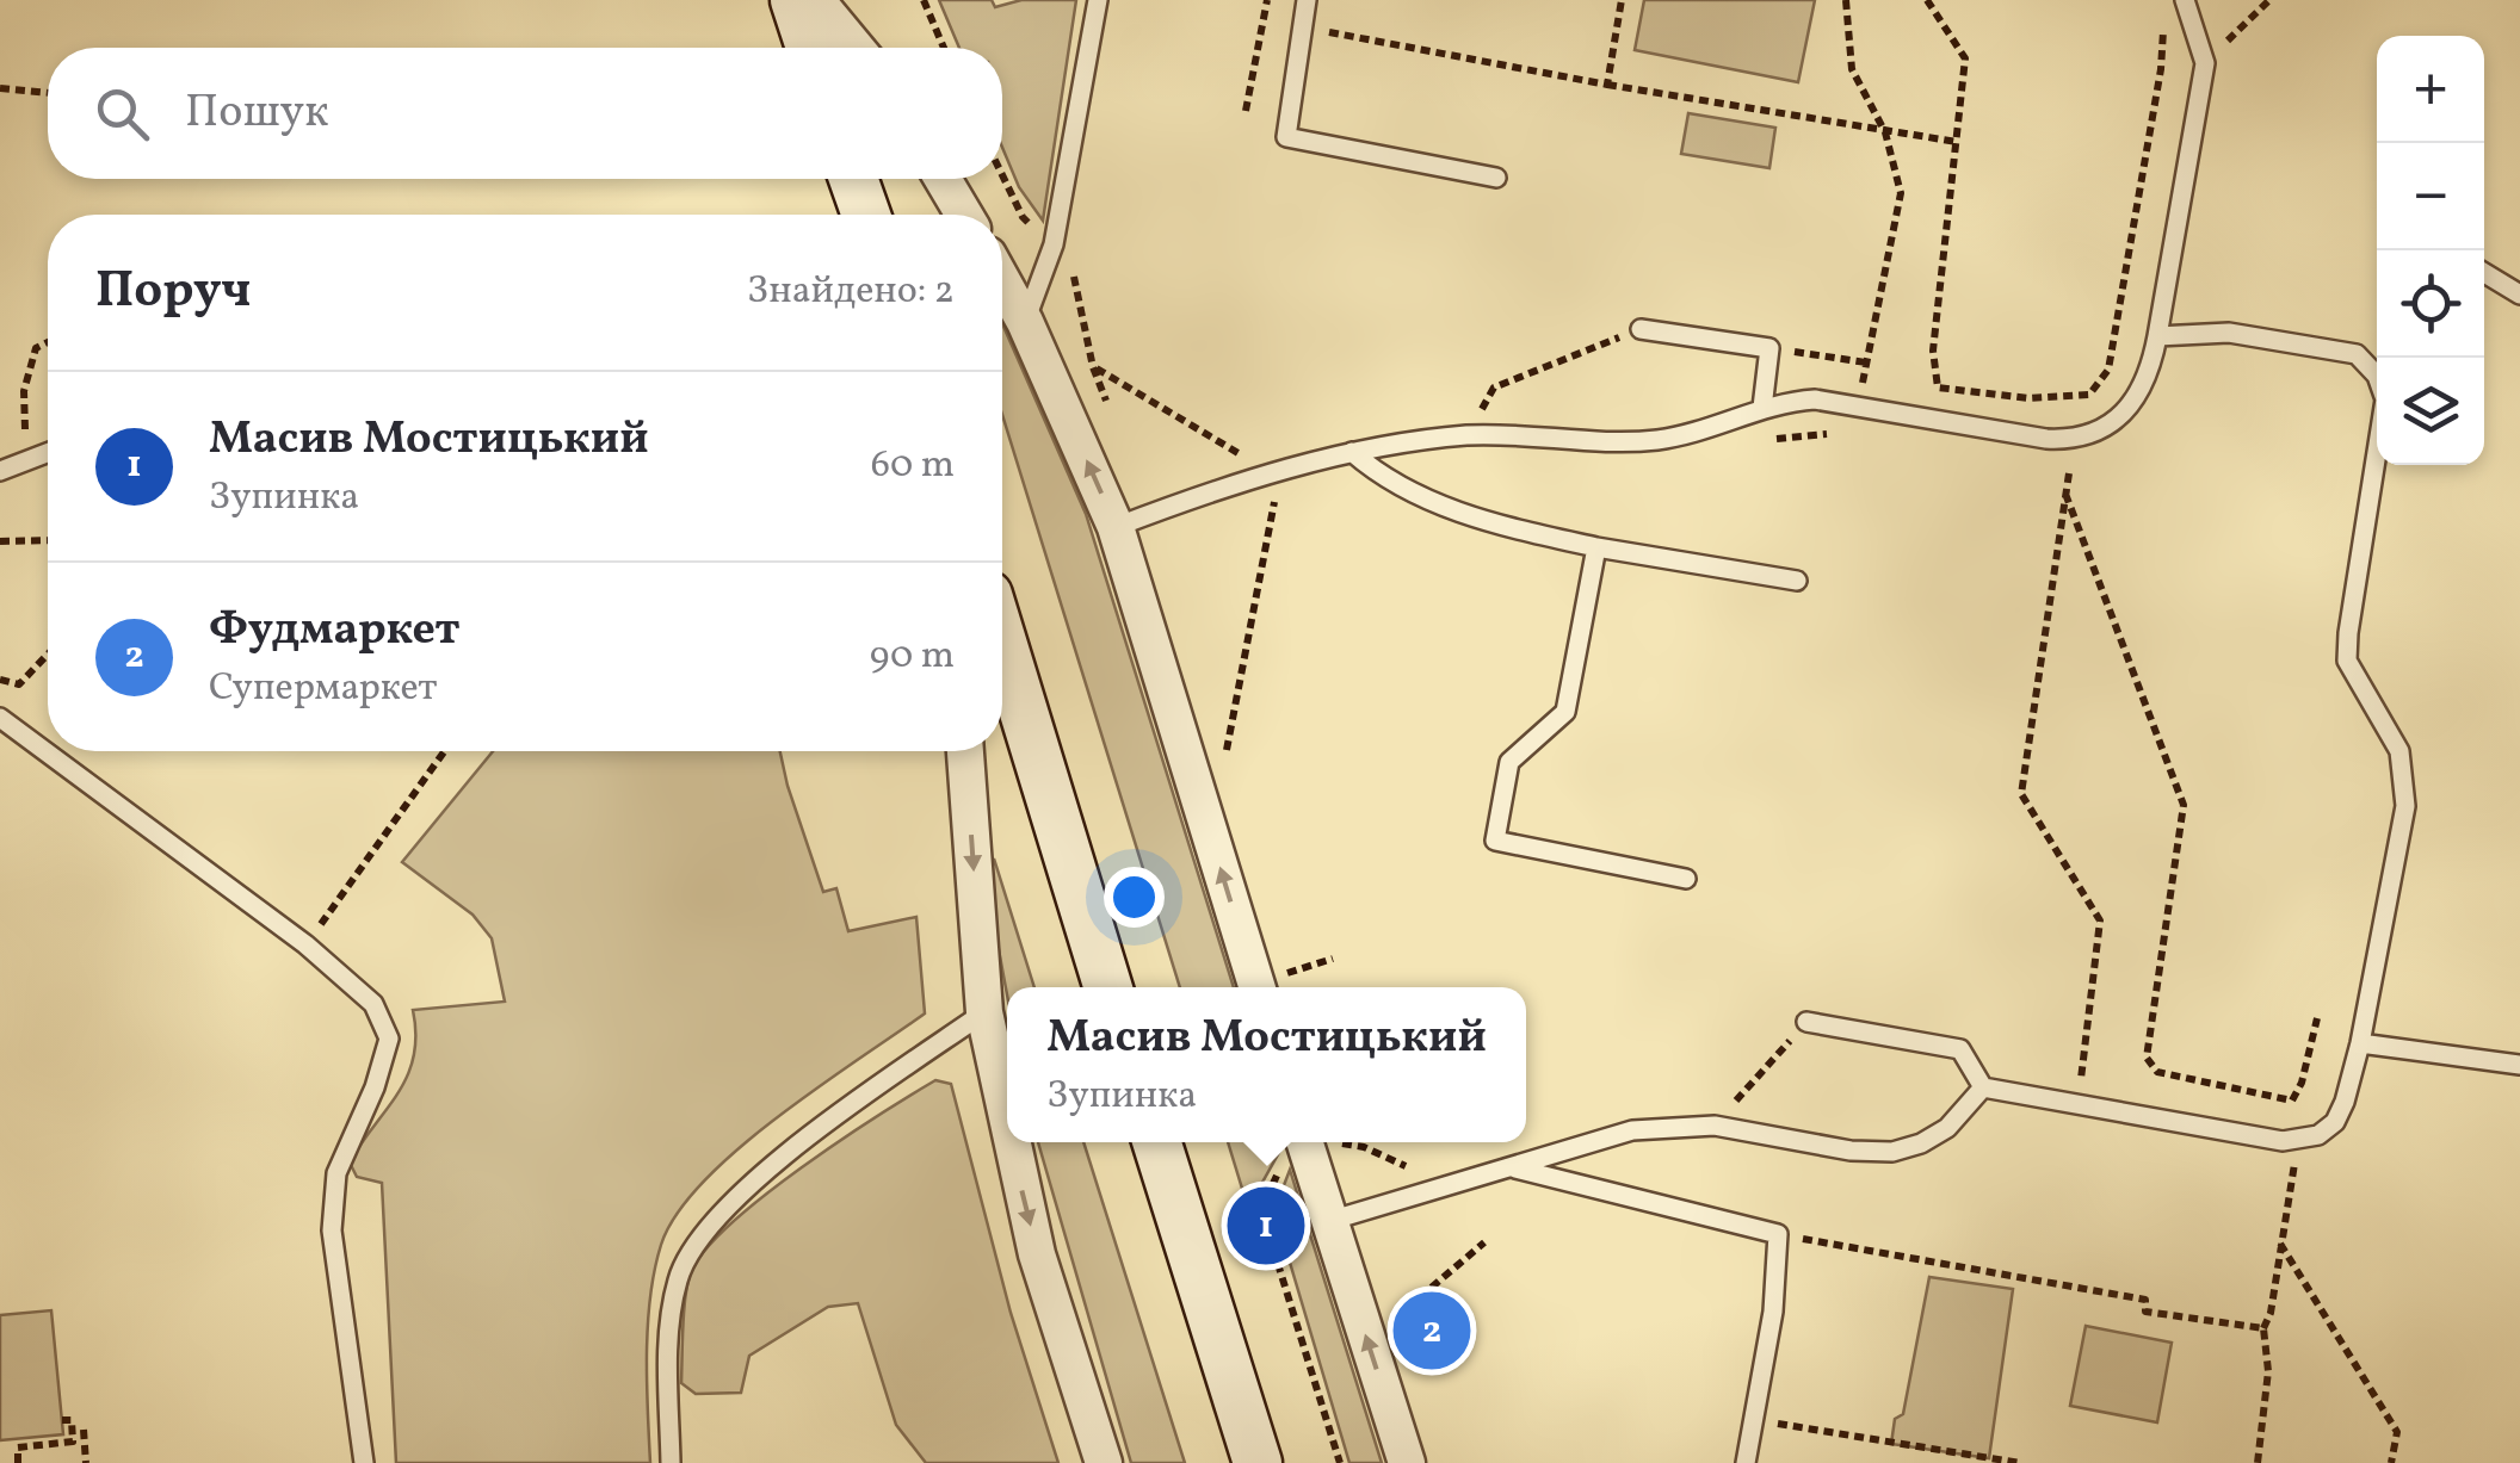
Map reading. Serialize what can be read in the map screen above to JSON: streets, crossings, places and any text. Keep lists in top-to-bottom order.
{
  "page": {
    "map_buttons": ["+", "−"],
    "search": "Пошук",
    "heading": ["Поруч", "Знайдено: 2"],
    "list": [
      {
        "mark": "1",
        "name": "Масив Мостицький",
        "note": "Зупинка",
        "value": "60 m"
      },
      {
        "mark": "2",
        "name": "Фудмаркет",
        "note": "Супермаркет",
        "value": "90 m"
      }
    ],
    "popup": ["Масив Мостицький", "Зупинка"],
    "pins": ["1", "2"]
  }
}
